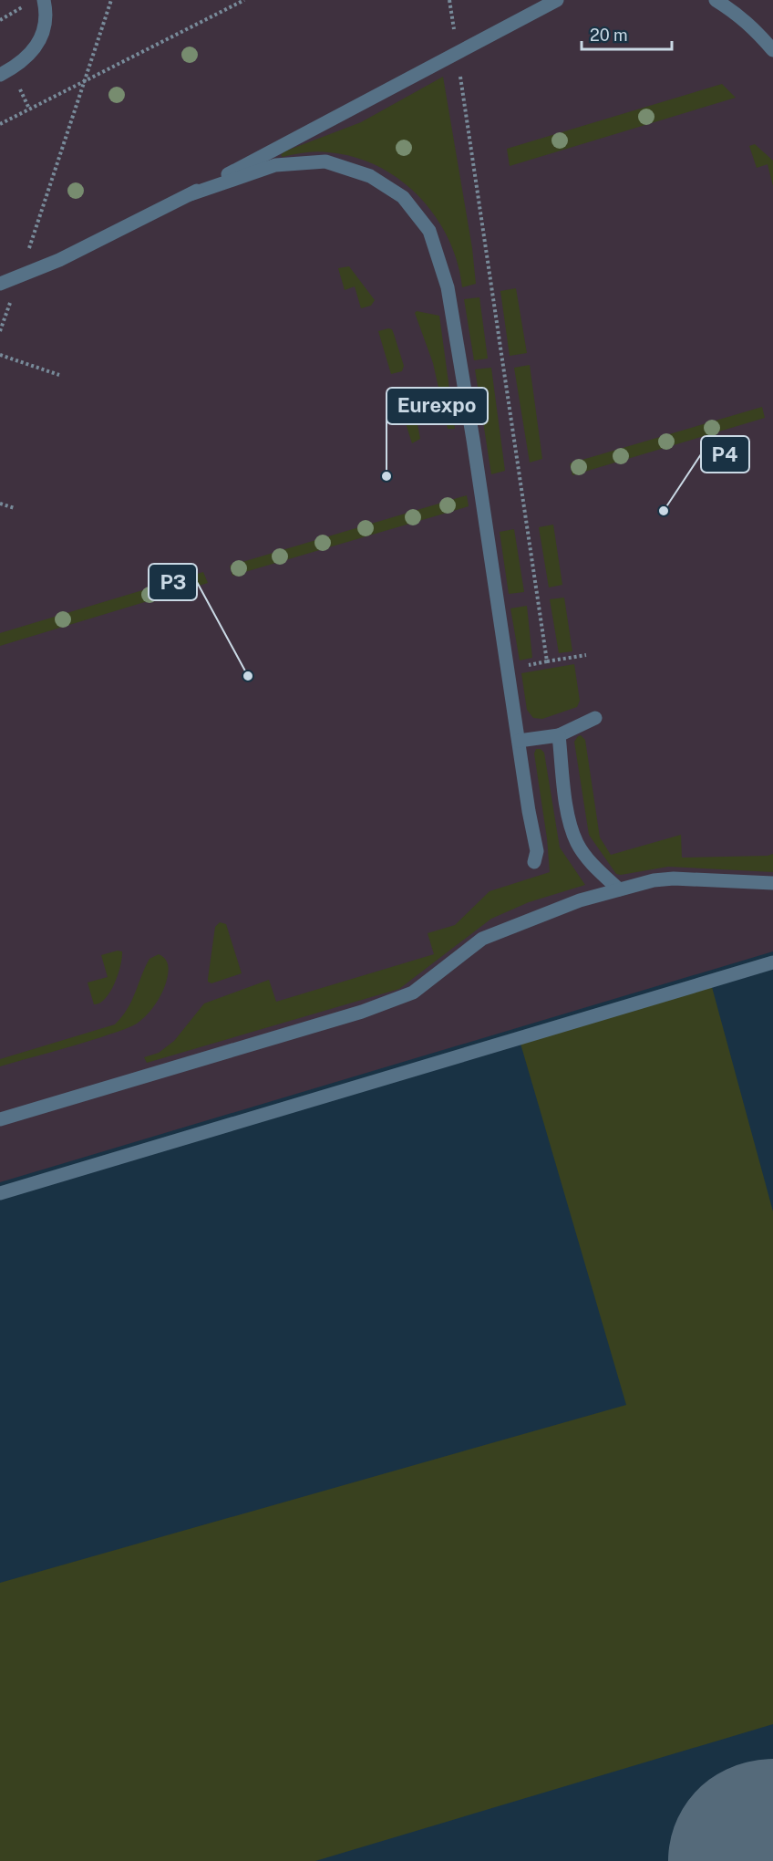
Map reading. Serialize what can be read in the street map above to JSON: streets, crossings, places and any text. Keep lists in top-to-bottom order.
{
  "places": ["Eurexpo", "P4", "P3"],
  "scale_bar": "20 m"
}
